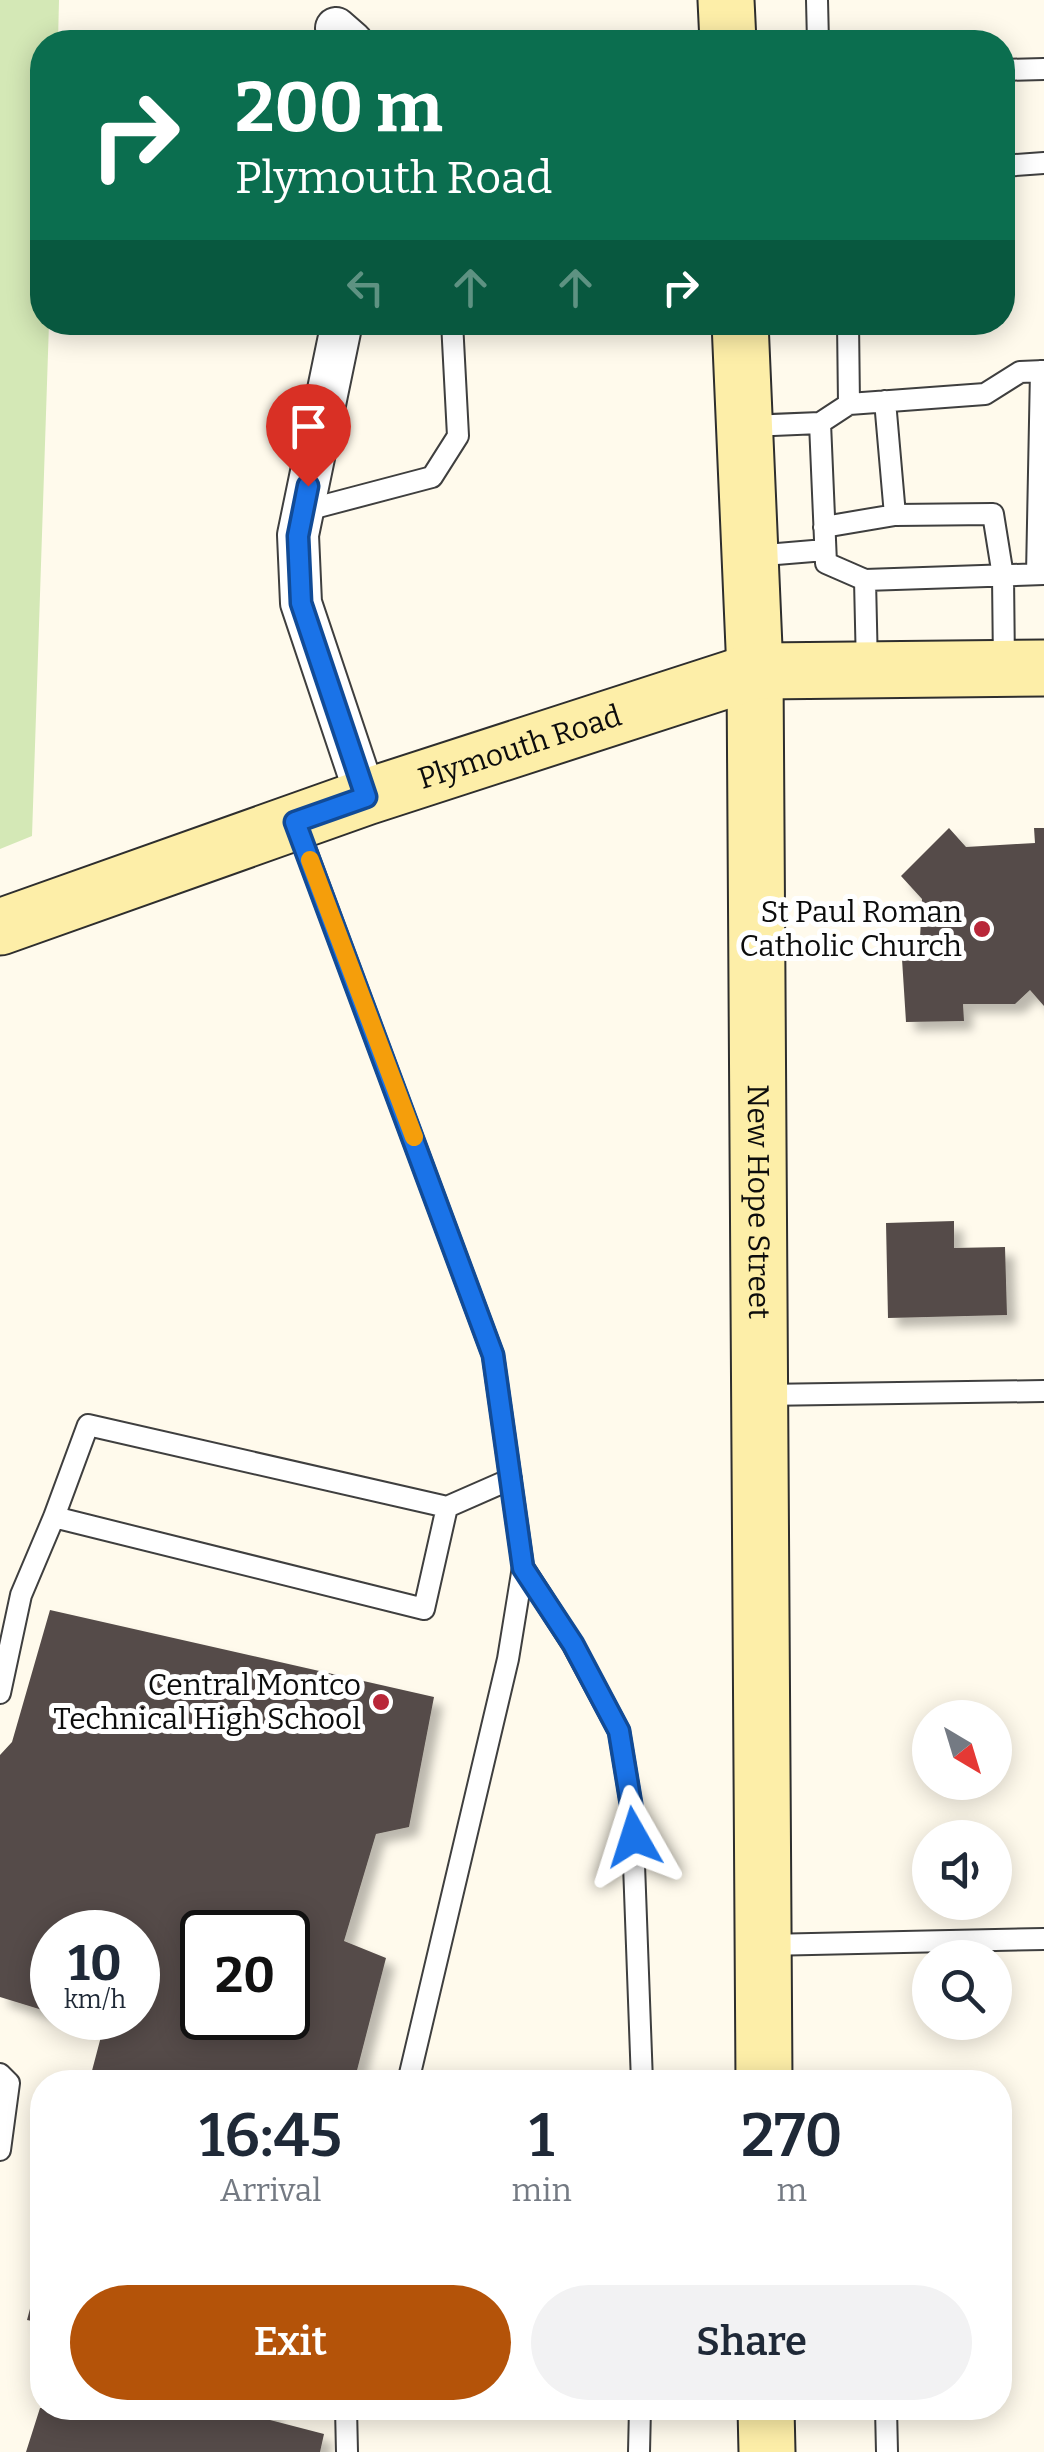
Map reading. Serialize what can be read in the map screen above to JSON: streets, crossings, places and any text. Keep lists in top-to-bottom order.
{
  "streets": {
    "street": ["Plymouth Road", "New Hope Street"]
  },
  "crossings": [
    ["Plymouth Road", "New Hope Street"]
  ],
  "places": ["St Paul Roman Catholic Church", "Central Montco Technical High School"],
  "north": "bottom right",
  "page": {
    "turn": ["200 m", "Plymouth Road"],
    "speed": "10 km/h",
    "limit": "20",
    "eta": [
      "16:45",
      "Arrival",
      "1",
      "min",
      "270",
      "m"
    ],
    "buttons": ["Exit", "Share"]
  }
}
